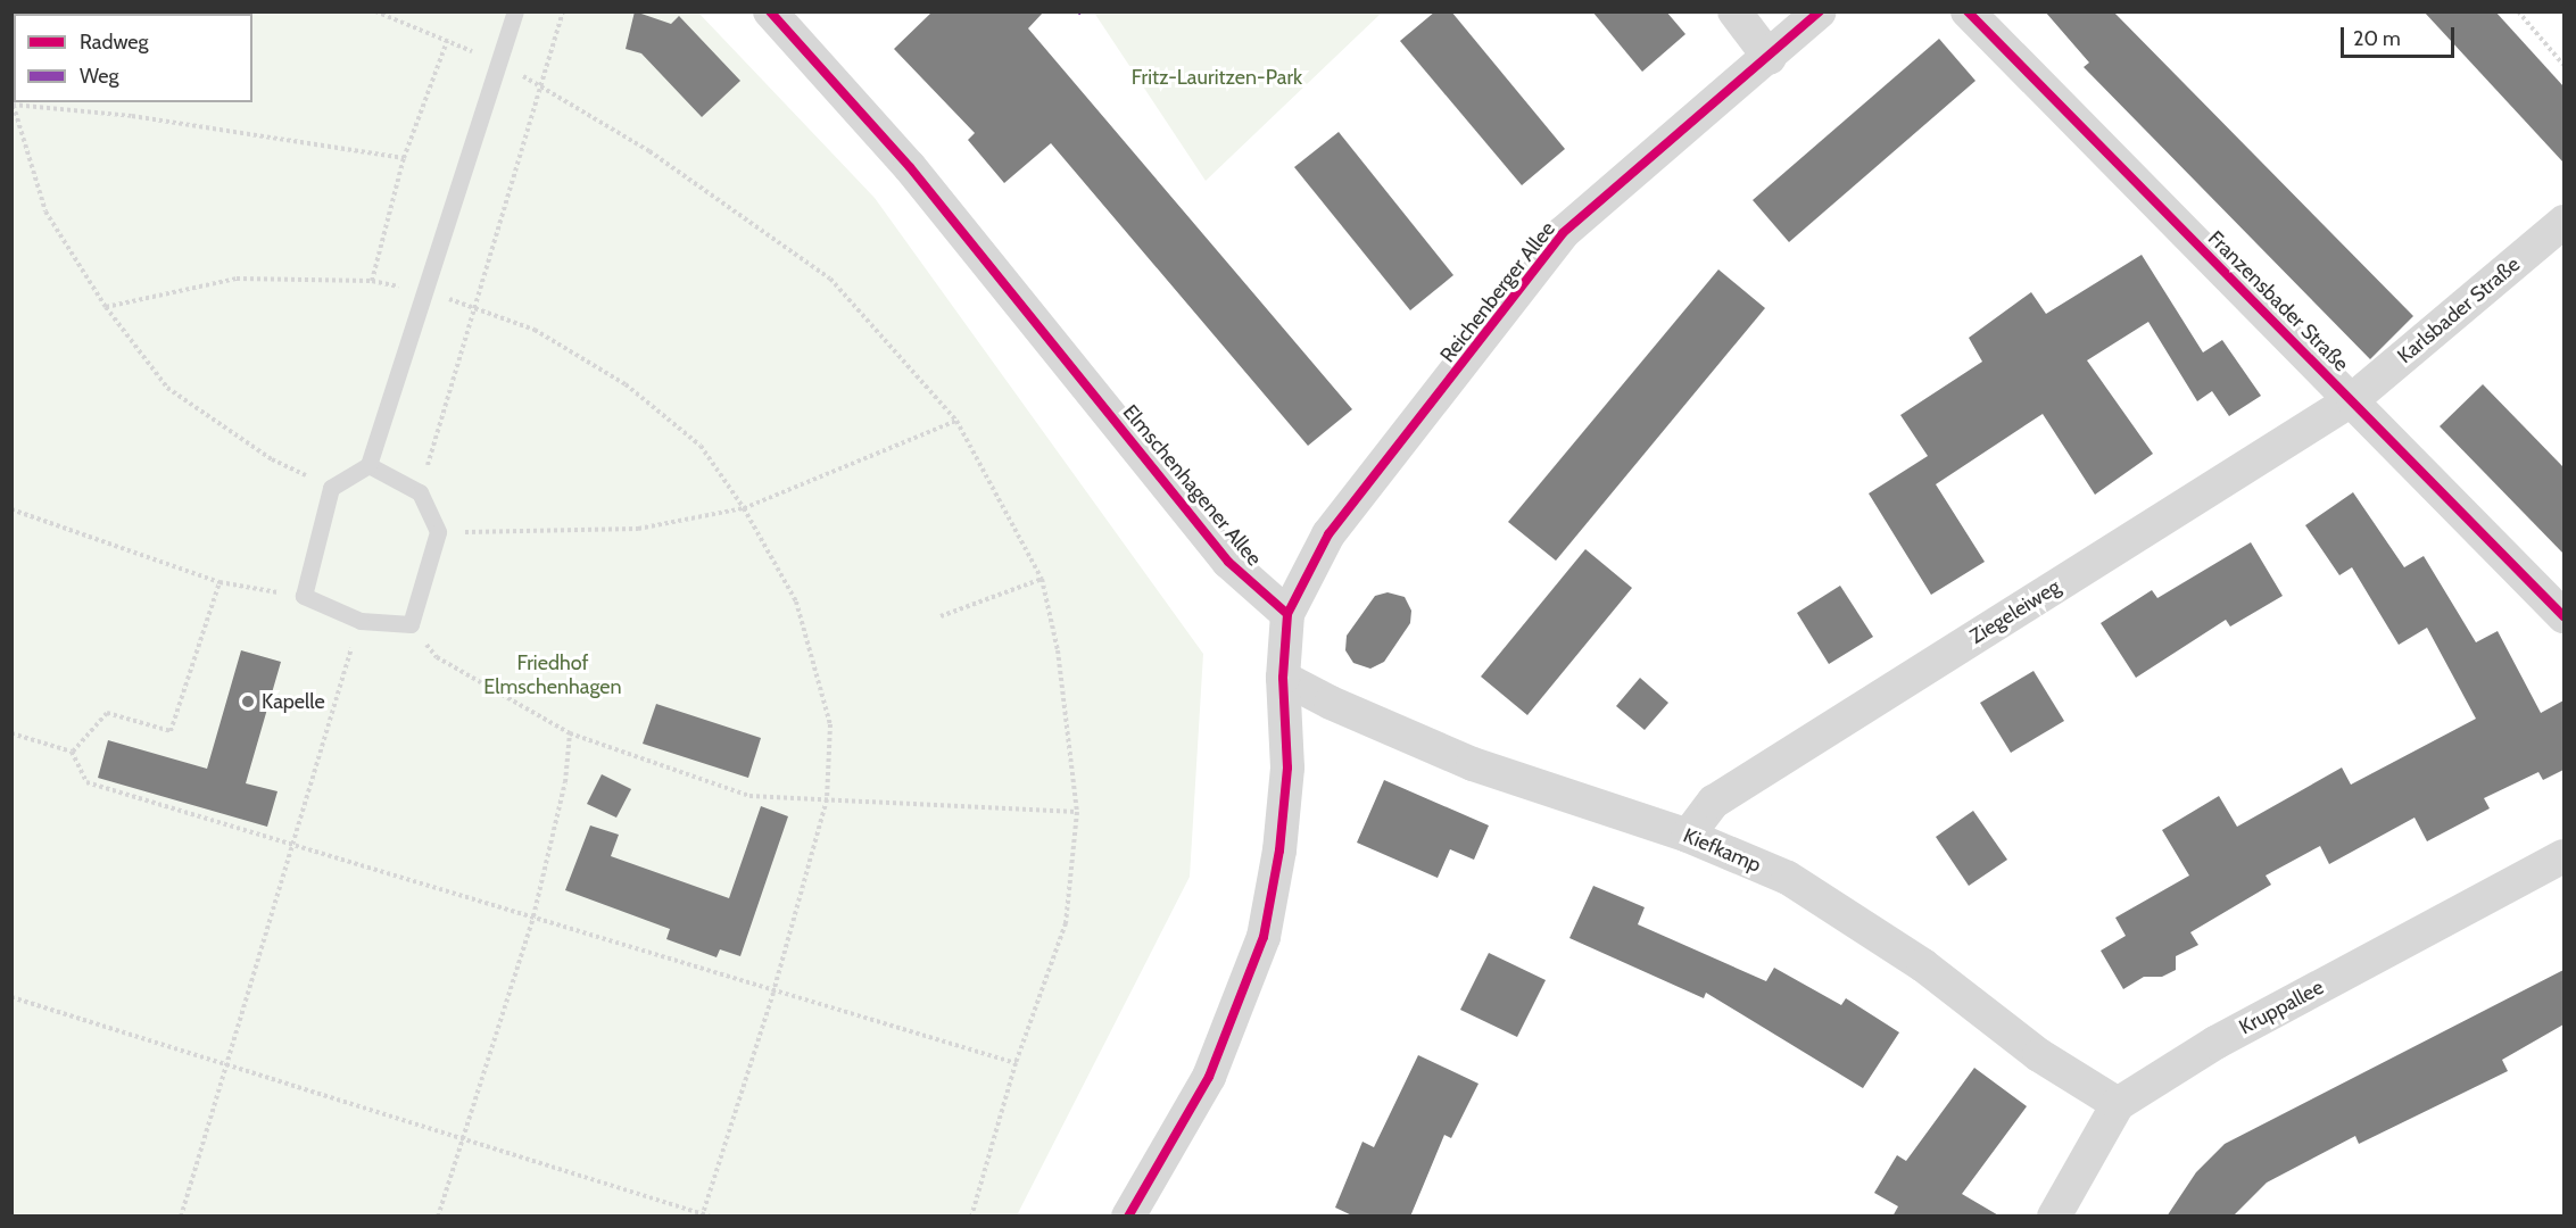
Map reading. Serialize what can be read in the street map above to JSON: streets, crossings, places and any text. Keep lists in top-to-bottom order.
{
  "streets": {
    "street": [
      "Reichenberger Allee",
      "Franzensbader Straße",
      "Karlsbader Straße",
      "Elmschenhagener Allee",
      "Ziegeleiweg",
      "Kiefkamp",
      "Kruppallee"
    ]
  },
  "crossings": [
    ["Reichenberger Allee", "Elmschenhagener Allee"],
    ["Franzensbader Straße", "Karlsbader Straße"],
    ["Franzensbader Straße", "Ziegeleiweg"],
    ["Karlsbader Straße", "Ziegeleiweg"],
    ["Ziegeleiweg", "Kiefkamp"],
    ["Kiefkamp", "Kruppallee"]
  ],
  "parks": ["Fritz-Lauritzen-Park", "Friedhof Elmschenhagen"],
  "places": ["Kapelle"],
  "legend": ["Radweg", "Weg"],
  "scale_bar": "20 m"
}
